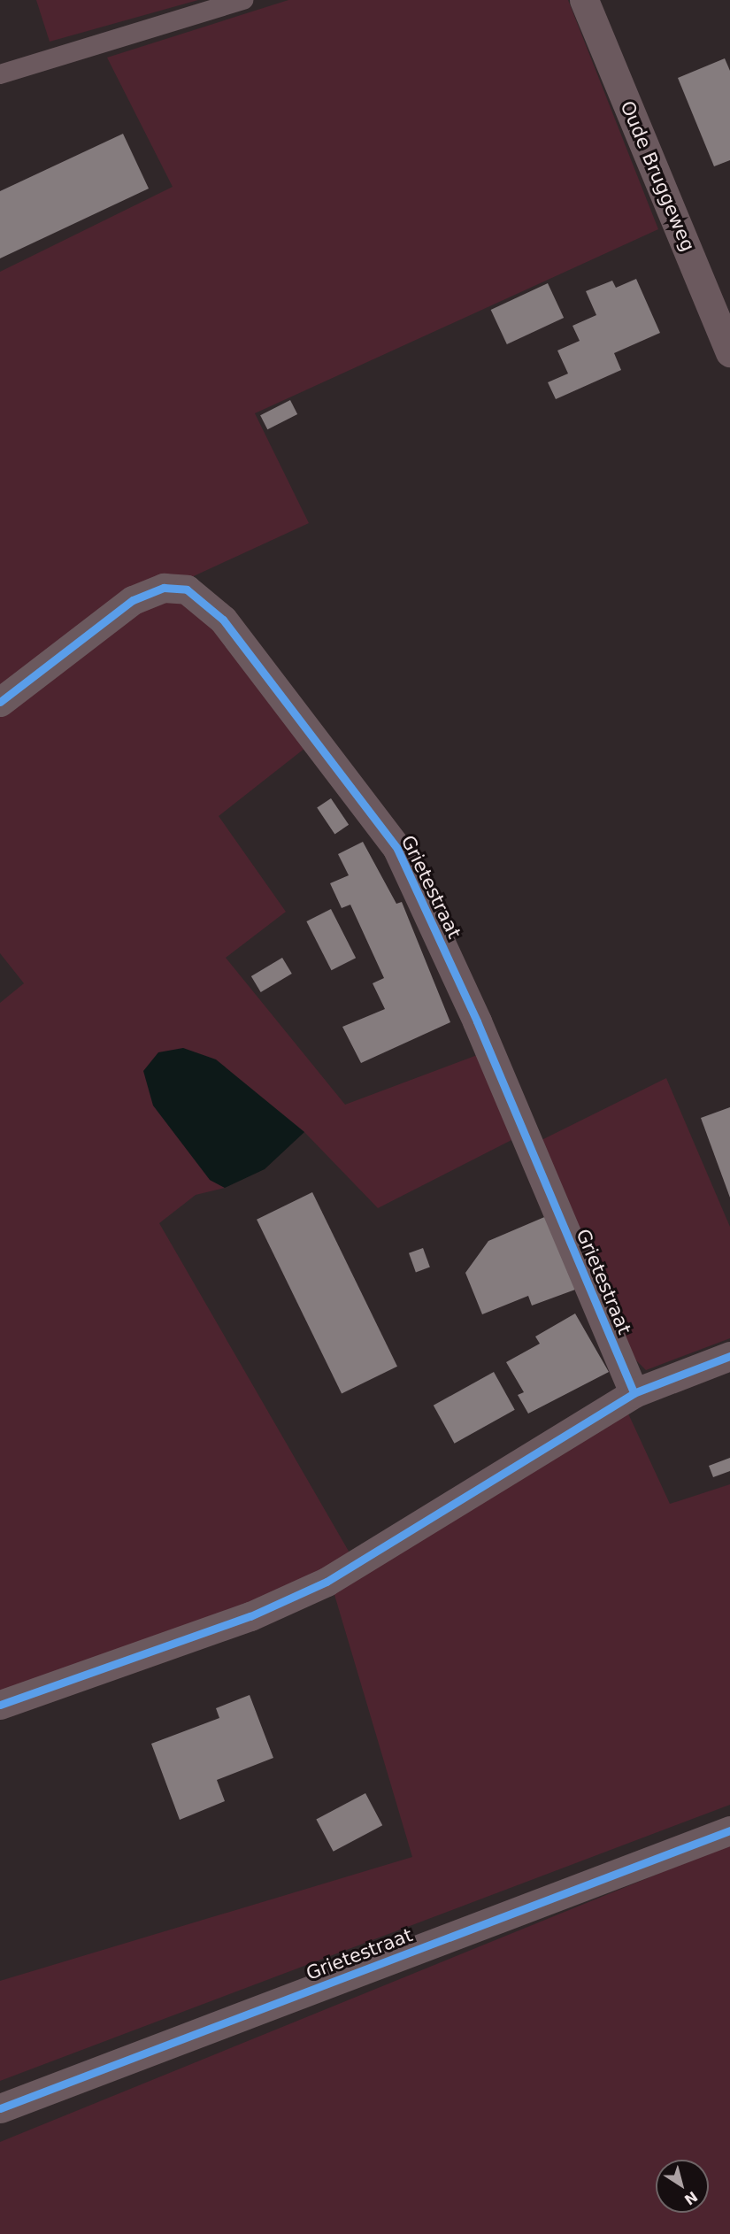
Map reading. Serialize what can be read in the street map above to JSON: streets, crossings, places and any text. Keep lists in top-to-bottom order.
{
  "streets": {
    "street": ["Oude Bruggeweg", "Grietestraat"]
  },
  "north": "bottom right"
}
